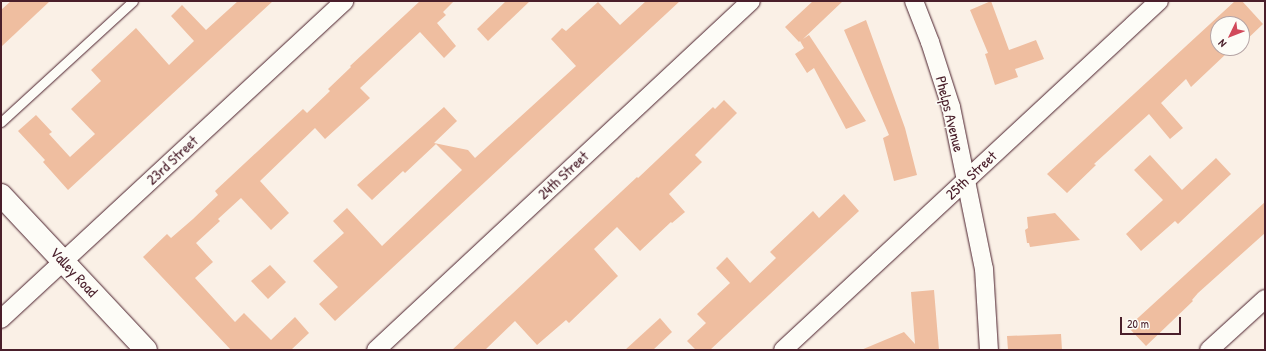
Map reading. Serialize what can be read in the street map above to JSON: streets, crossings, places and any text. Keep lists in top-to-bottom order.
{
  "streets": {
    "street": [
      "Phelps Avenue",
      "23rd Street",
      "24th Street",
      "25th Street",
      "Valley Road"
    ]
  },
  "crossings": [
    ["Phelps Avenue", "25th Street"],
    ["23rd Street", "Valley Road"]
  ],
  "scale_bar": "20 m",
  "north": "bottom left"
}
